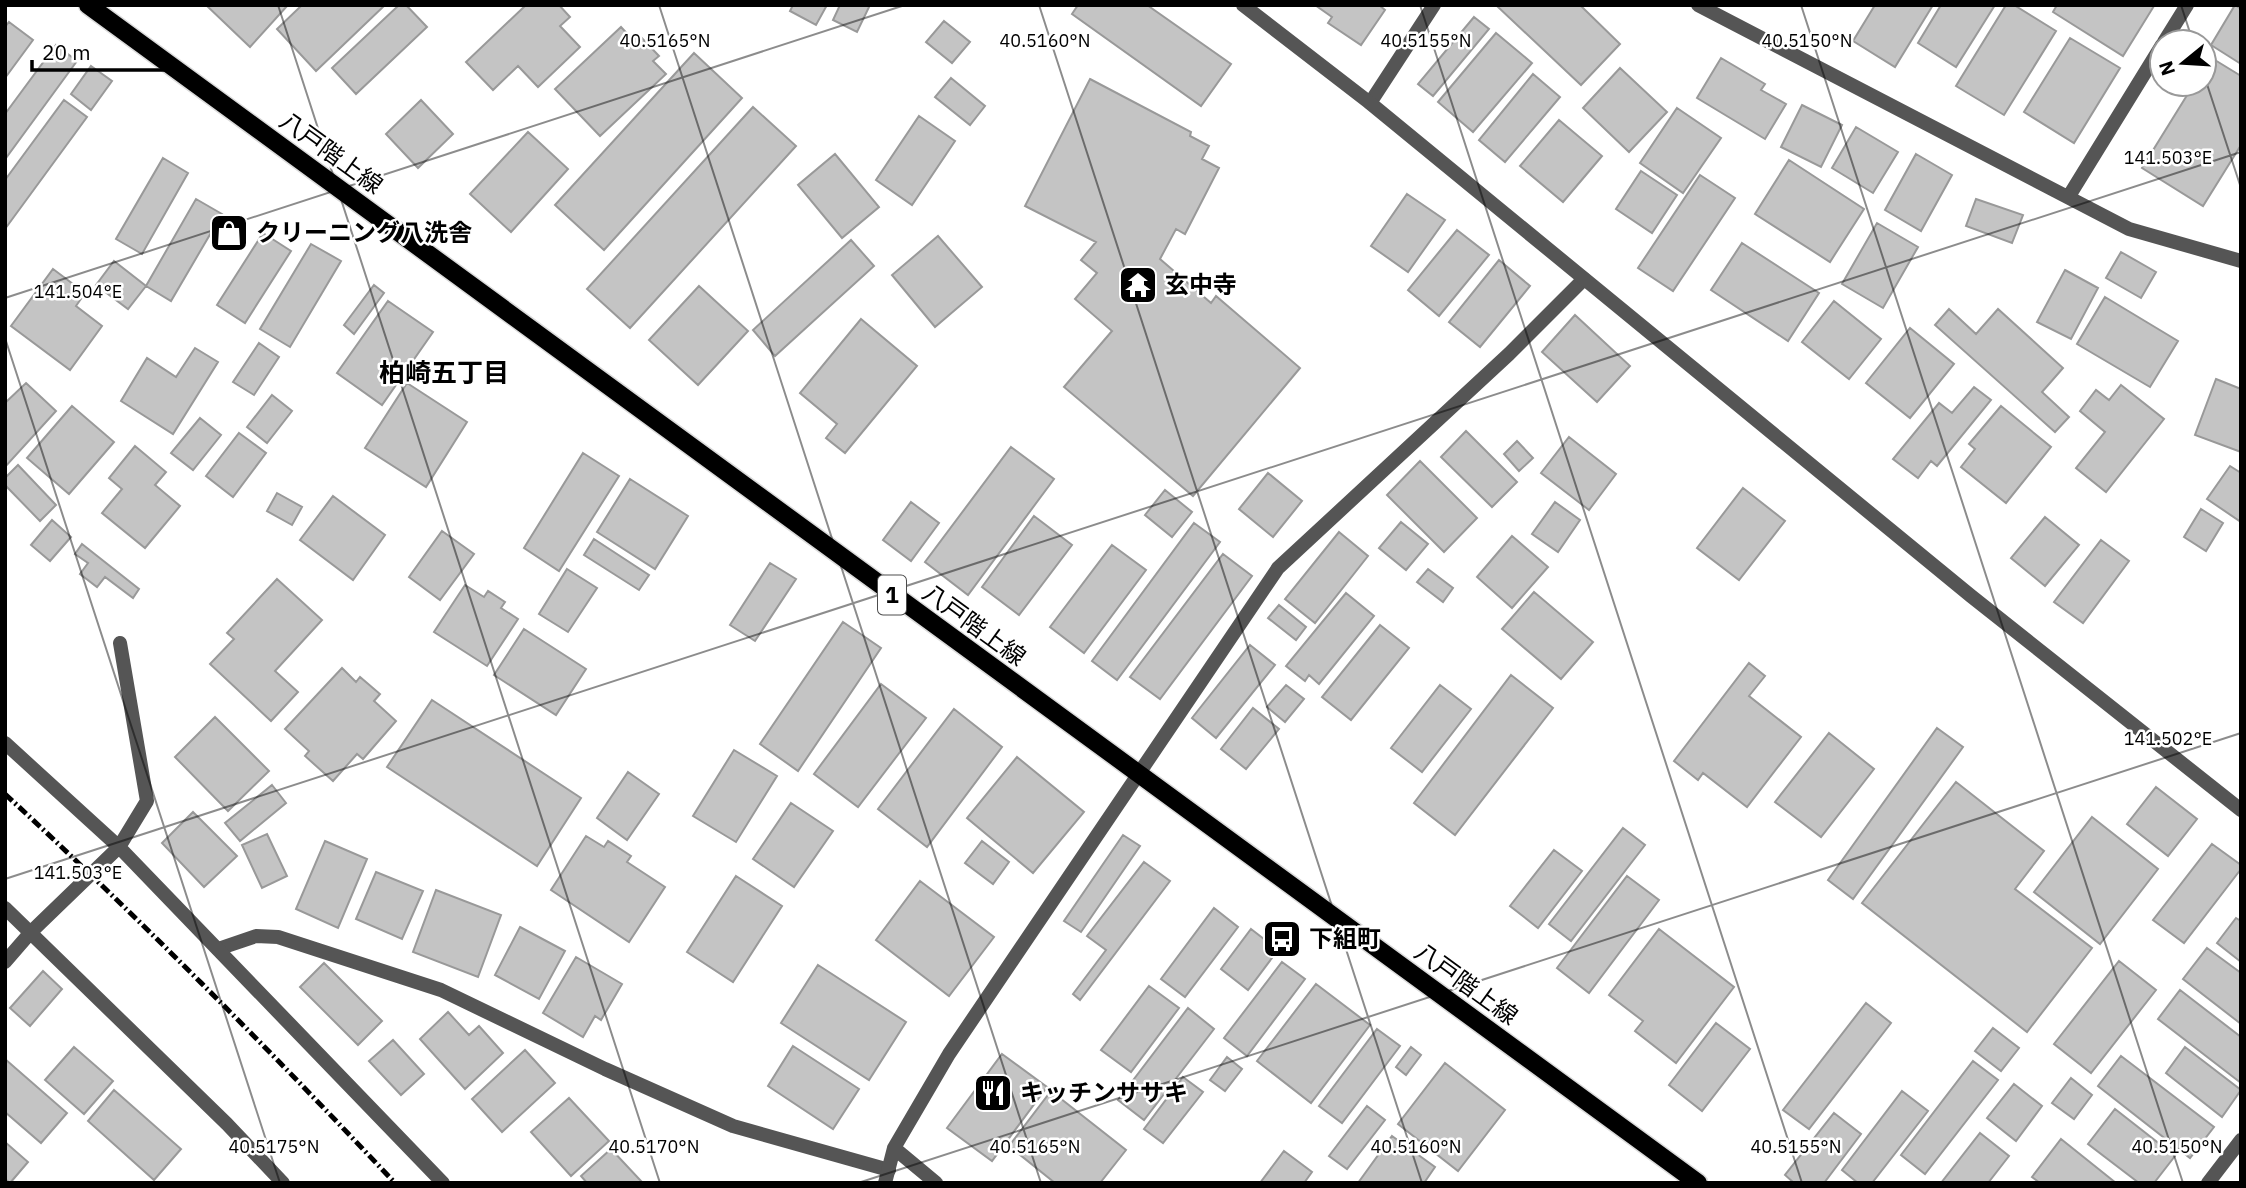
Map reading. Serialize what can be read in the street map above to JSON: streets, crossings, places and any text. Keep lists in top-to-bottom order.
{
  "streets": {
    "main road": ["八戸階上線", "1"]
  },
  "districts": ["柏崎五丁目"],
  "places": {
    "shop": ["クリーニング八洗舎"],
    "temple": ["玄中寺"],
    "bus stop": ["下組町"],
    "restaurant": ["キッチンササキ"]
  },
  "scale_bar": "20 m",
  "north": "left",
  "coordinates": [
    "40.5150°N",
    "40.5165°N",
    "40.5160°N",
    "40.5155°N",
    "141.503°E",
    "141.504°E",
    "141.502°E",
    "40.5175°N",
    "40.5170°N"
  ]
}
